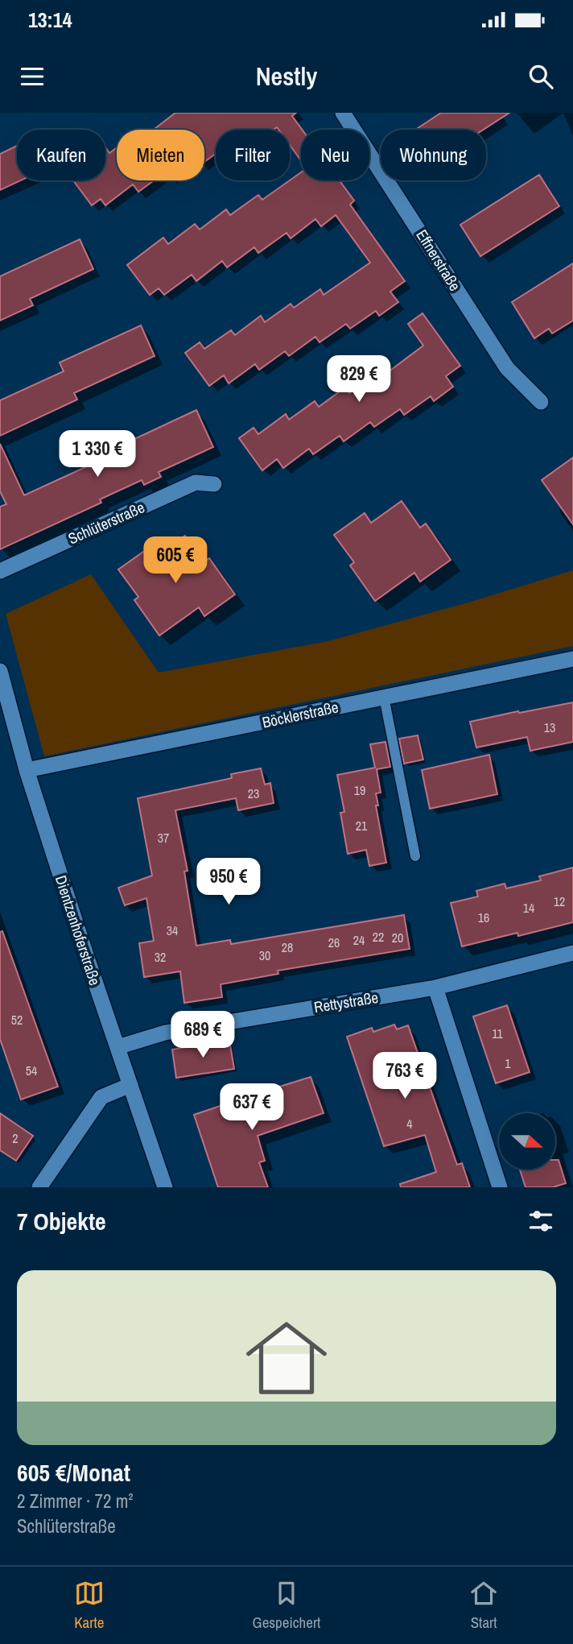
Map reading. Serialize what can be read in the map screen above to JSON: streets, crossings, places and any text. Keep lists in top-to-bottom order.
{
  "streets": {
    "street": [
      "Effnerstraße",
      "Schlüterstraße",
      "Böcklerstraße",
      "Dientzenhoferstraße",
      "Rettystraße"
    ]
  },
  "crossings": [
    ["Böcklerstraße", "Dientzenhoferstraße"],
    ["Dientzenhoferstraße", "Rettystraße"]
  ],
  "house_numbers": [
    "13",
    "19",
    "23",
    "21",
    "37",
    "12",
    "14",
    "16",
    "34",
    "22",
    "20",
    "24",
    "26",
    "28",
    "30",
    "32",
    "52",
    "11",
    "1",
    "54",
    "4",
    "2"
  ],
  "north": "right",
  "page": {
    "status": "13:14",
    "header": "Nestly",
    "chip": [
      "Kaufen",
      "Mieten",
      "Filter",
      "Neu",
      "Wohnung"
    ],
    "price": [
      "829 €",
      "1 330 €",
      "605 €",
      "950 €",
      "689 €",
      "763 €",
      "637 €"
    ],
    "heading": "7 Objekte",
    "list": [
      {
        "name": "605 €/Monat",
        "note": "2 Zimmer · 72 m² · Schlüterstraße"
      }
    ],
    "tabs": ["Karte", "Gespeichert", "Start"]
  }
}
